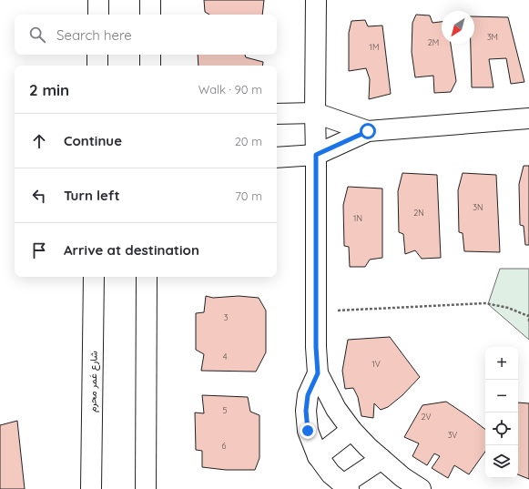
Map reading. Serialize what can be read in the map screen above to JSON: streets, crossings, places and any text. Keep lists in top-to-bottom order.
{
  "streets": {
    "street": ["شارع عَمر محرم"]
  },
  "house_numbers": [
    "3M",
    "2M",
    "1M",
    "3N",
    "2N",
    "1N",
    "3",
    "4",
    "1V",
    "5",
    "2V",
    "3V",
    "6"
  ],
  "north": "bottom left",
  "page": {
    "search": "Search here",
    "heading": ["2 min", "Walk · 90 m"],
    "list": [
      ["Continue", "20 m"],
      ["Turn left", "70 m"],
      "Arrive at destination"
    ],
    "map_buttons": ["+", "−"]
  }
}
